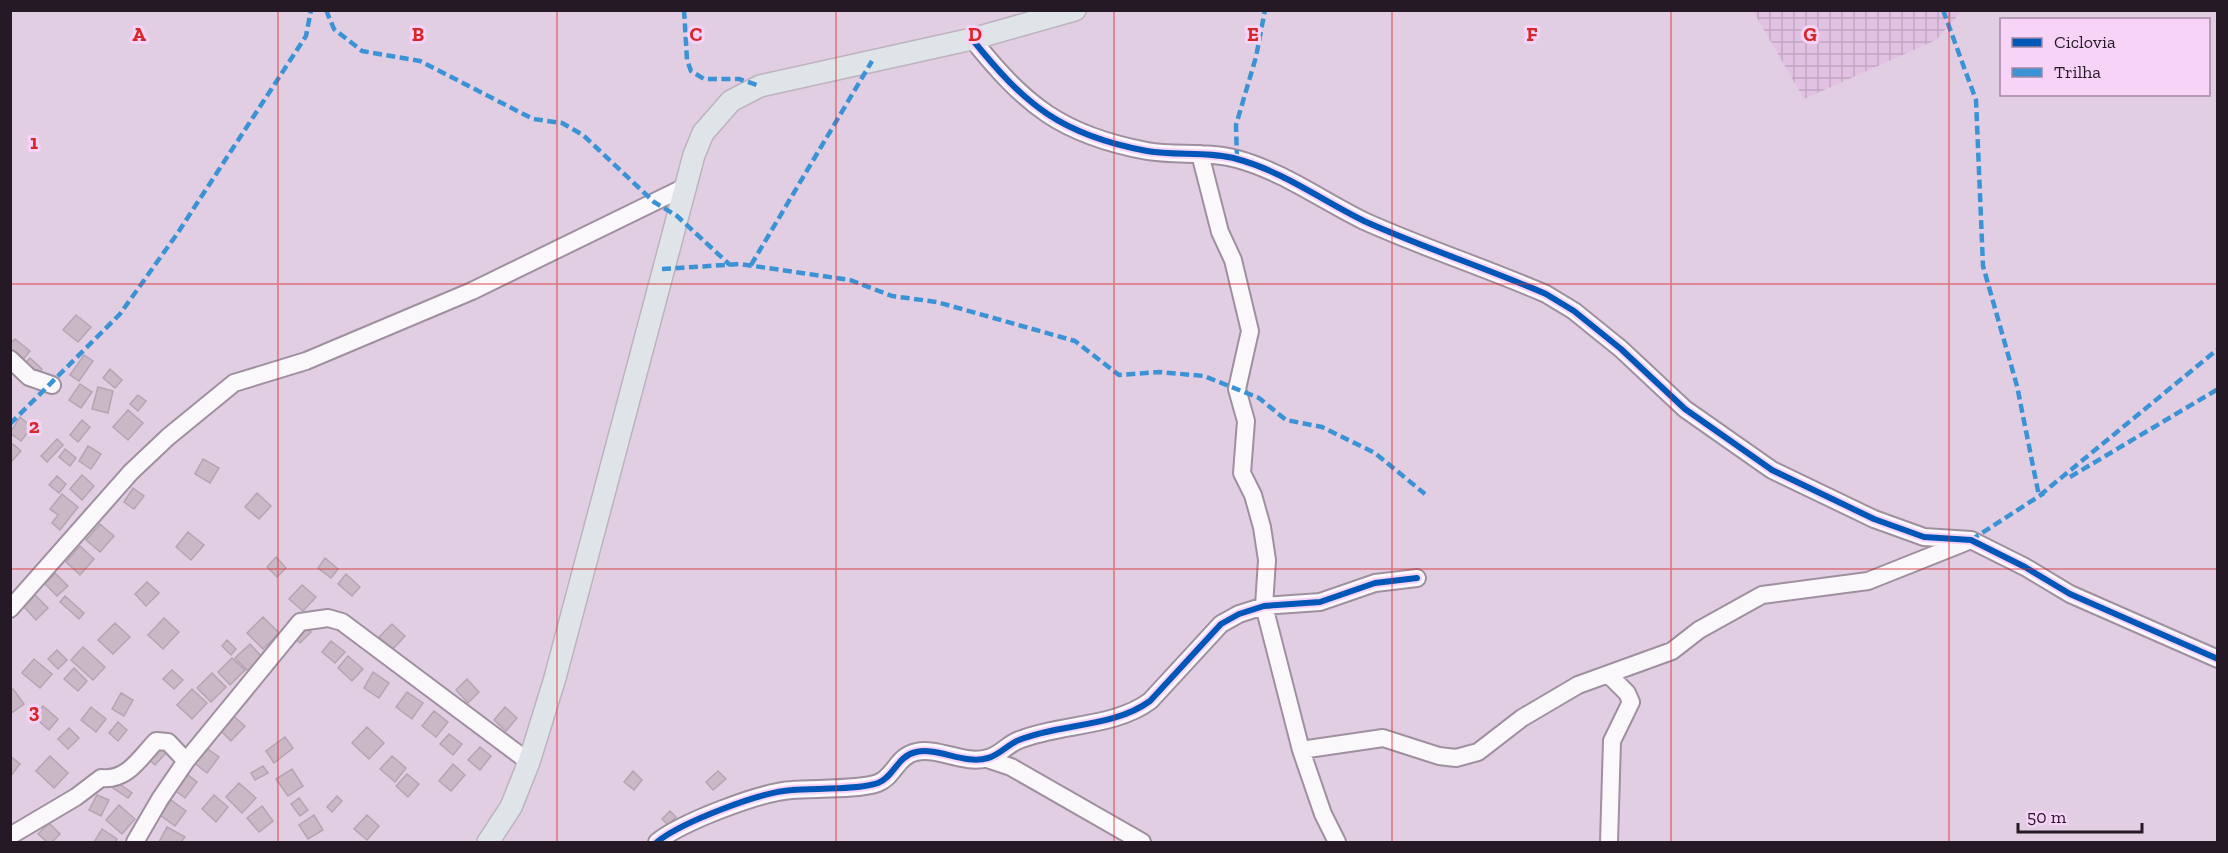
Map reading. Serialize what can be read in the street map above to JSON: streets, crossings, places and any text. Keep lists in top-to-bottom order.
{
  "legend": ["Ciclovia", "Trilha"],
  "scale_bar": "50 m",
  "grid": {
    "columns": [
      "A",
      "B",
      "C",
      "D",
      "E",
      "F",
      "G"
    ],
    "rows": ["1", "2", "3"]
  }
}
